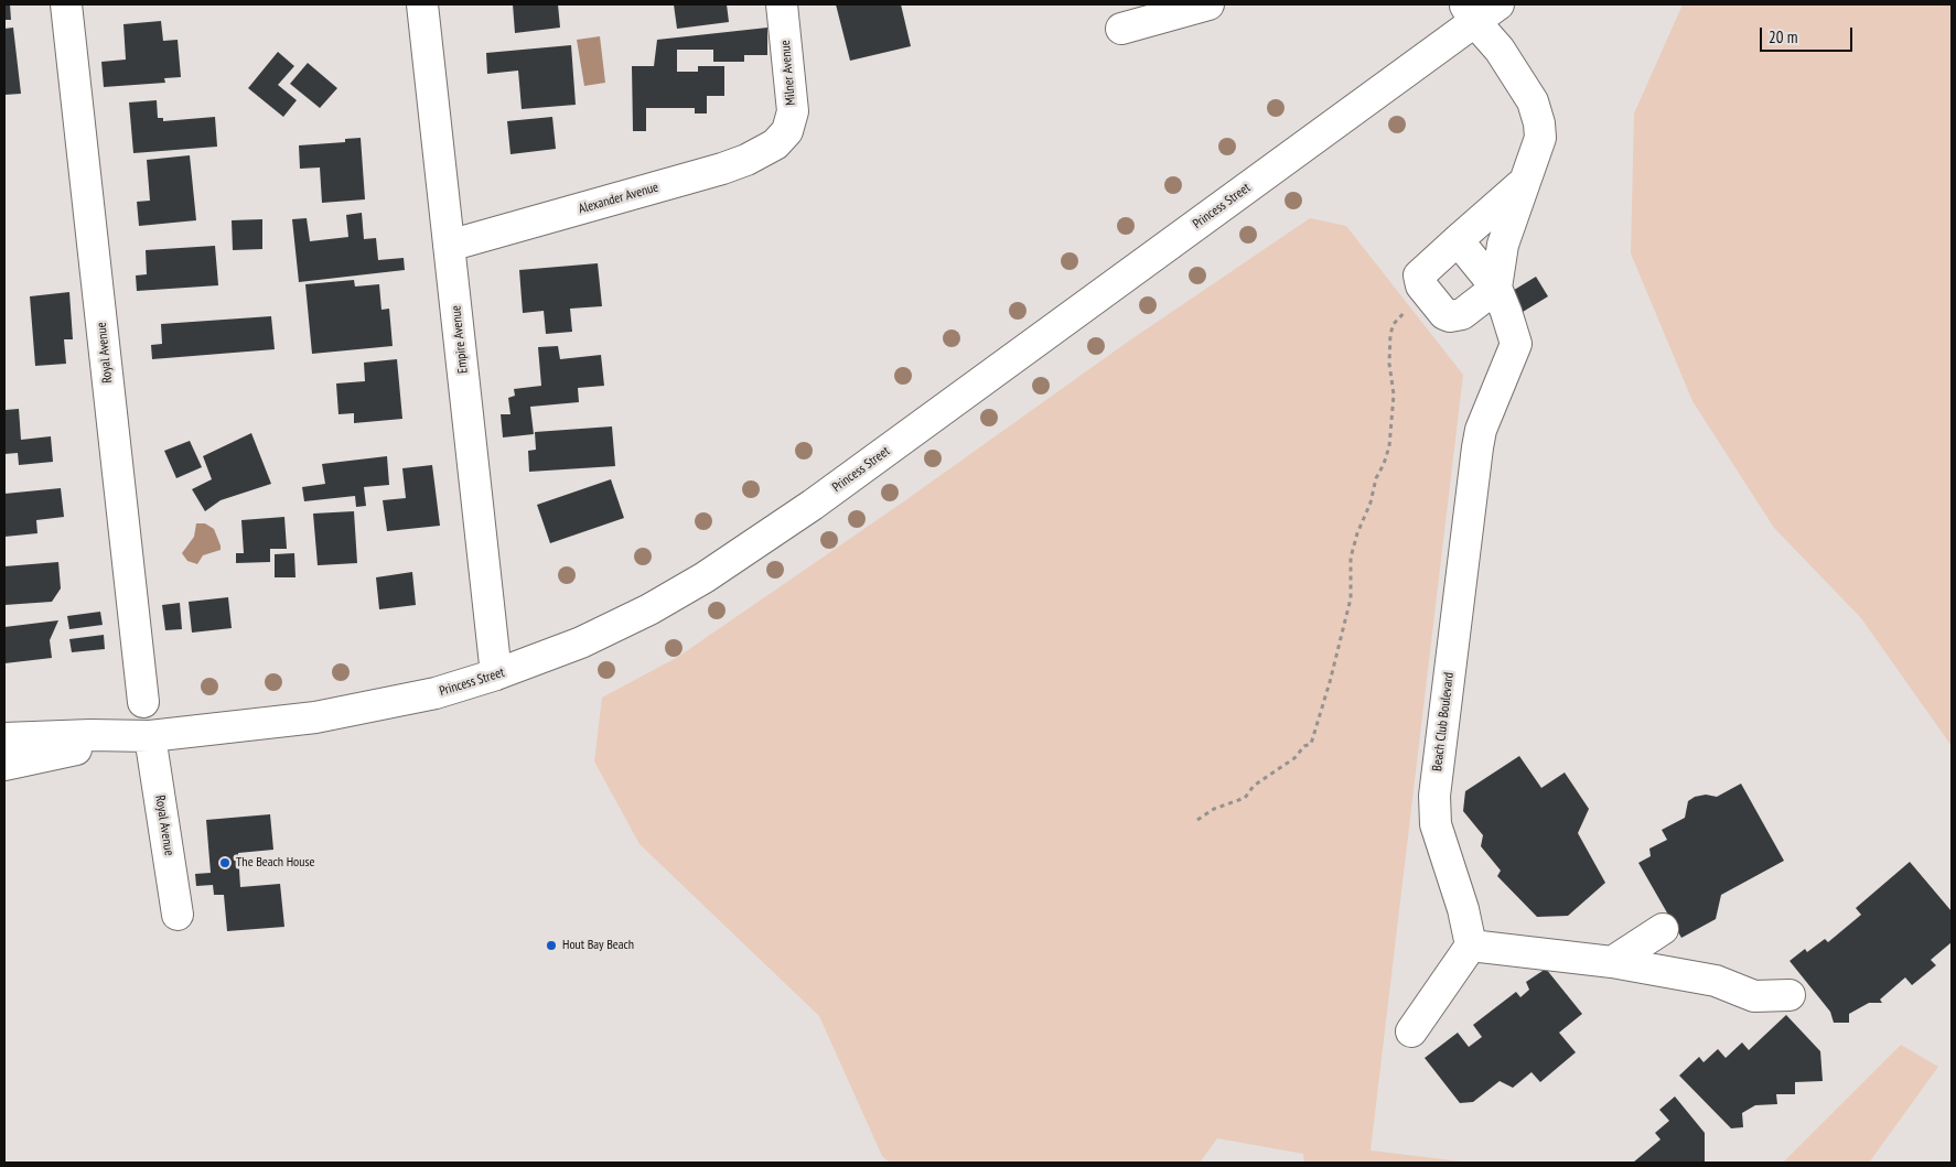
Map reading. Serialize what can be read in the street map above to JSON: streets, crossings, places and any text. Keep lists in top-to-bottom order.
{
  "streets": {
    "street": [
      "Milner Avenue",
      "Alexander Avenue",
      "Princess Street",
      "Empire Avenue",
      "Royal Avenue",
      "Beach Club Boulevard"
    ]
  },
  "crossings": [
    ["Milner Avenue", "Alexander Avenue"],
    ["Alexander Avenue", "Empire Avenue"],
    ["Princess Street", "Empire Avenue"],
    ["Princess Street", "Royal Avenue"]
  ],
  "places": ["The Beach House", "Hout Bay Beach"],
  "scale_bar": "20 m"
}
